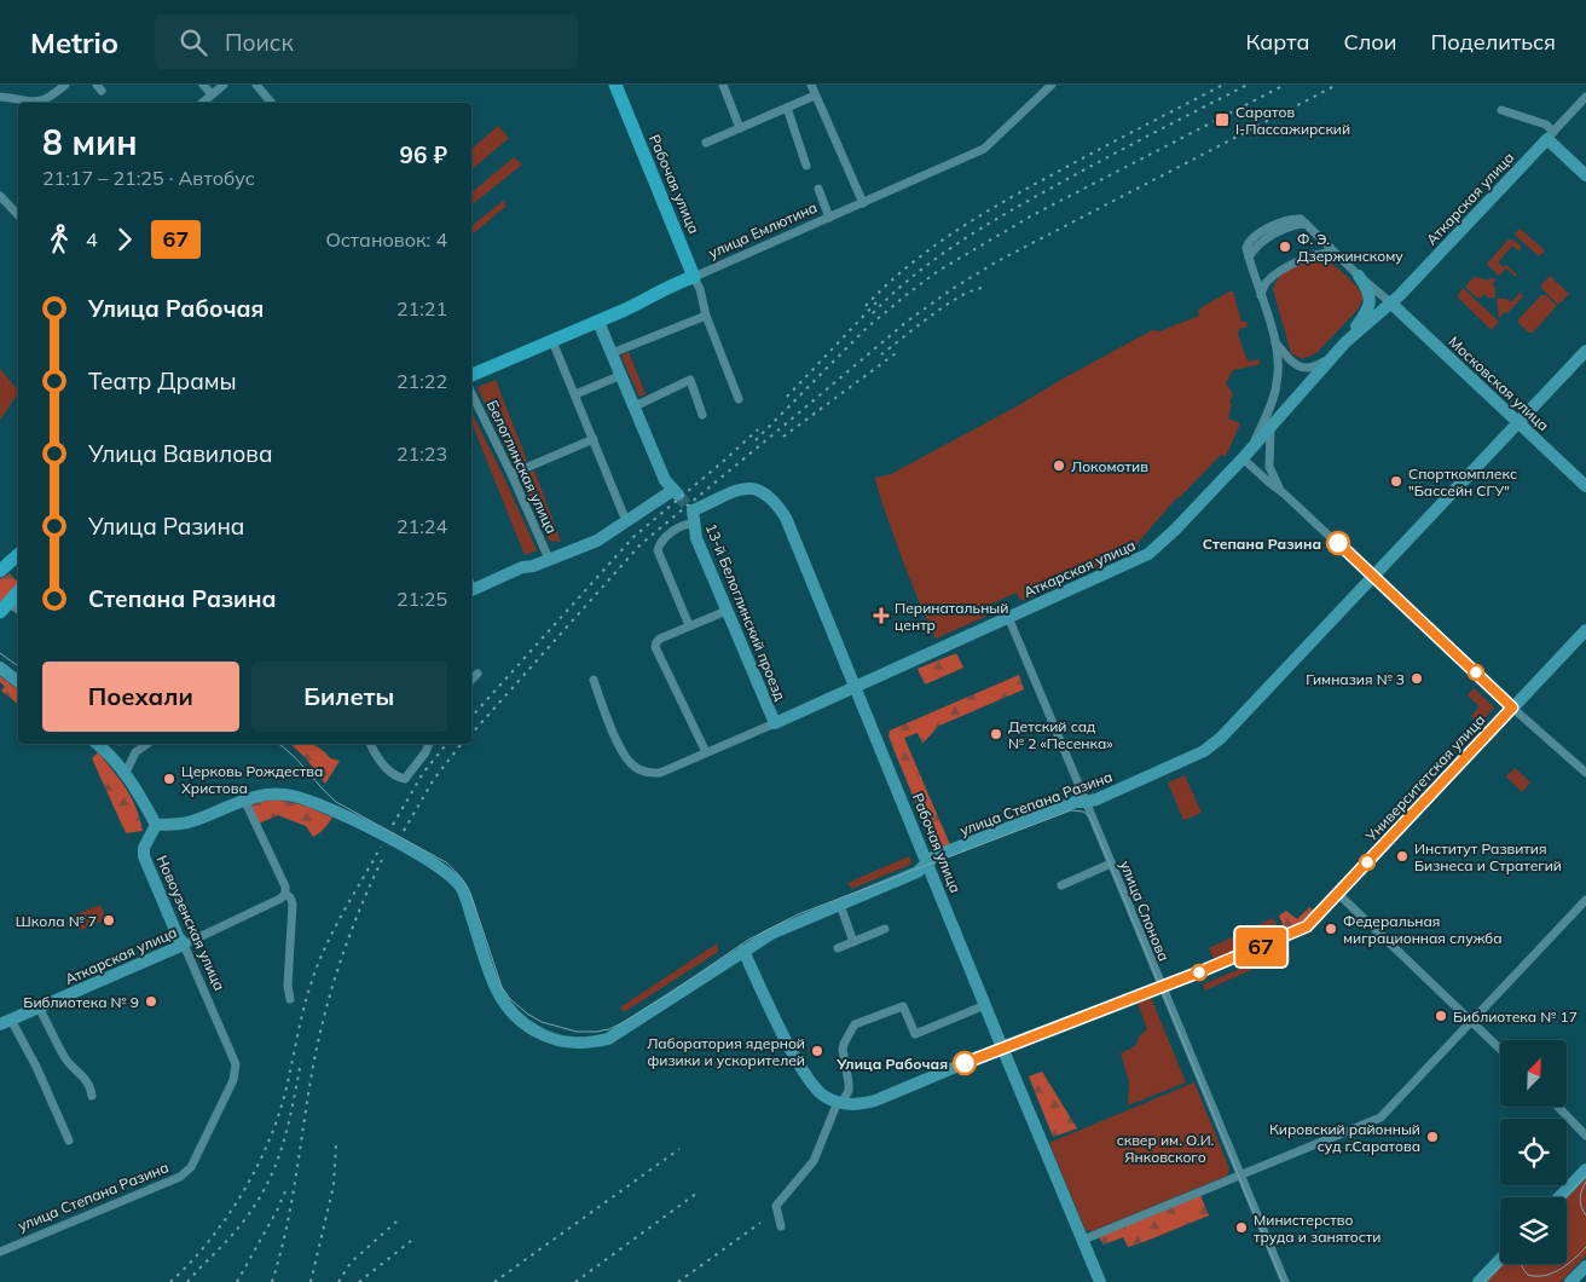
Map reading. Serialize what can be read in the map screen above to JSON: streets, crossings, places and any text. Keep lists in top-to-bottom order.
{
  "streets": {
    "main road": [
      "Рабочая улица",
      "Аткарская улица",
      "улица Емлютина",
      "Московская улица",
      "13-й Белоглинский проезд",
      "Университетская улица",
      "улица Степана Разина",
      "Новоузенская улица"
    ],
    "street": ["Белоглинская улица", "улица Слонова"]
  },
  "crossings": [
    ["Рабочая улица", "Аткарская улица"],
    ["Рабочая улица", "улица Емлютина"],
    ["Рабочая улица", "13-й Белоглинский проезд"],
    ["Рабочая улица", "Университетская улица"],
    ["Рабочая улица", "улица Степана Разина"],
    ["Аткарская улица", "Московская улица"],
    ["Аткарская улица", "13-й Белоглинский проезд"],
    ["Аткарская улица", "улица Слонова"],
    ["Аткарская улица", "Новоузенская улица"],
    ["Московская улица", "улица Степана Разина"],
    ["Университетская улица", "улица Слонова"],
    ["улица Степана Разина", "улица Слонова"],
    ["улица Степана Разина", "Новоузенская улица"]
  ],
  "parks": ["сквер им. О.И. Янковского"],
  "places": {
    "transit": ["Саратов I-Пассажирский"],
    "other": [
      "Ф. Э. Дзержинскому",
      "Локомотив",
      "Спорткомплекс \"Бассейн СГУ\"",
      "Степана Разина",
      "Гимназия № 3",
      "Детский сад № 2 «Песенка»",
      "Церковь Рождества Христова",
      "Институт Развития Бизнеса и Стратегий",
      "Школа № 7",
      "Федеральная миграционная служба",
      "Библиотека № 9",
      "Библиотека № 17",
      "Лаборатория ядерной физики и ускорителей",
      "Улица Рабочая",
      "Кировский районный суд г.Саратова",
      "Министерство труда и занятости"
    ],
    "health": ["Перинатальный центр"]
  },
  "lines": ["bus line 67"],
  "north": "top right",
  "page": {
    "header": "Metrio",
    "search": "Поиск",
    "nav": ["Карта", "Слои", "Поделиться"],
    "on_map": "67",
    "heading": ["8 мин", "21:17 – 21:25 · Автобус", "96 ₽"],
    "legs": ["4", "67", "Остановок: 4"],
    "list": [
      {
        "name": "Улица Рабочая",
        "value": "21:21"
      },
      {
        "name": "Театр Драмы",
        "value": "21:22"
      },
      {
        "name": "Улица Вавилова",
        "value": "21:23"
      },
      {
        "name": "Улица Разина",
        "value": "21:24"
      },
      {
        "name": "Степана Разина",
        "value": "21:25"
      }
    ],
    "buttons": ["Поехали", "Билеты"]
  }
}
